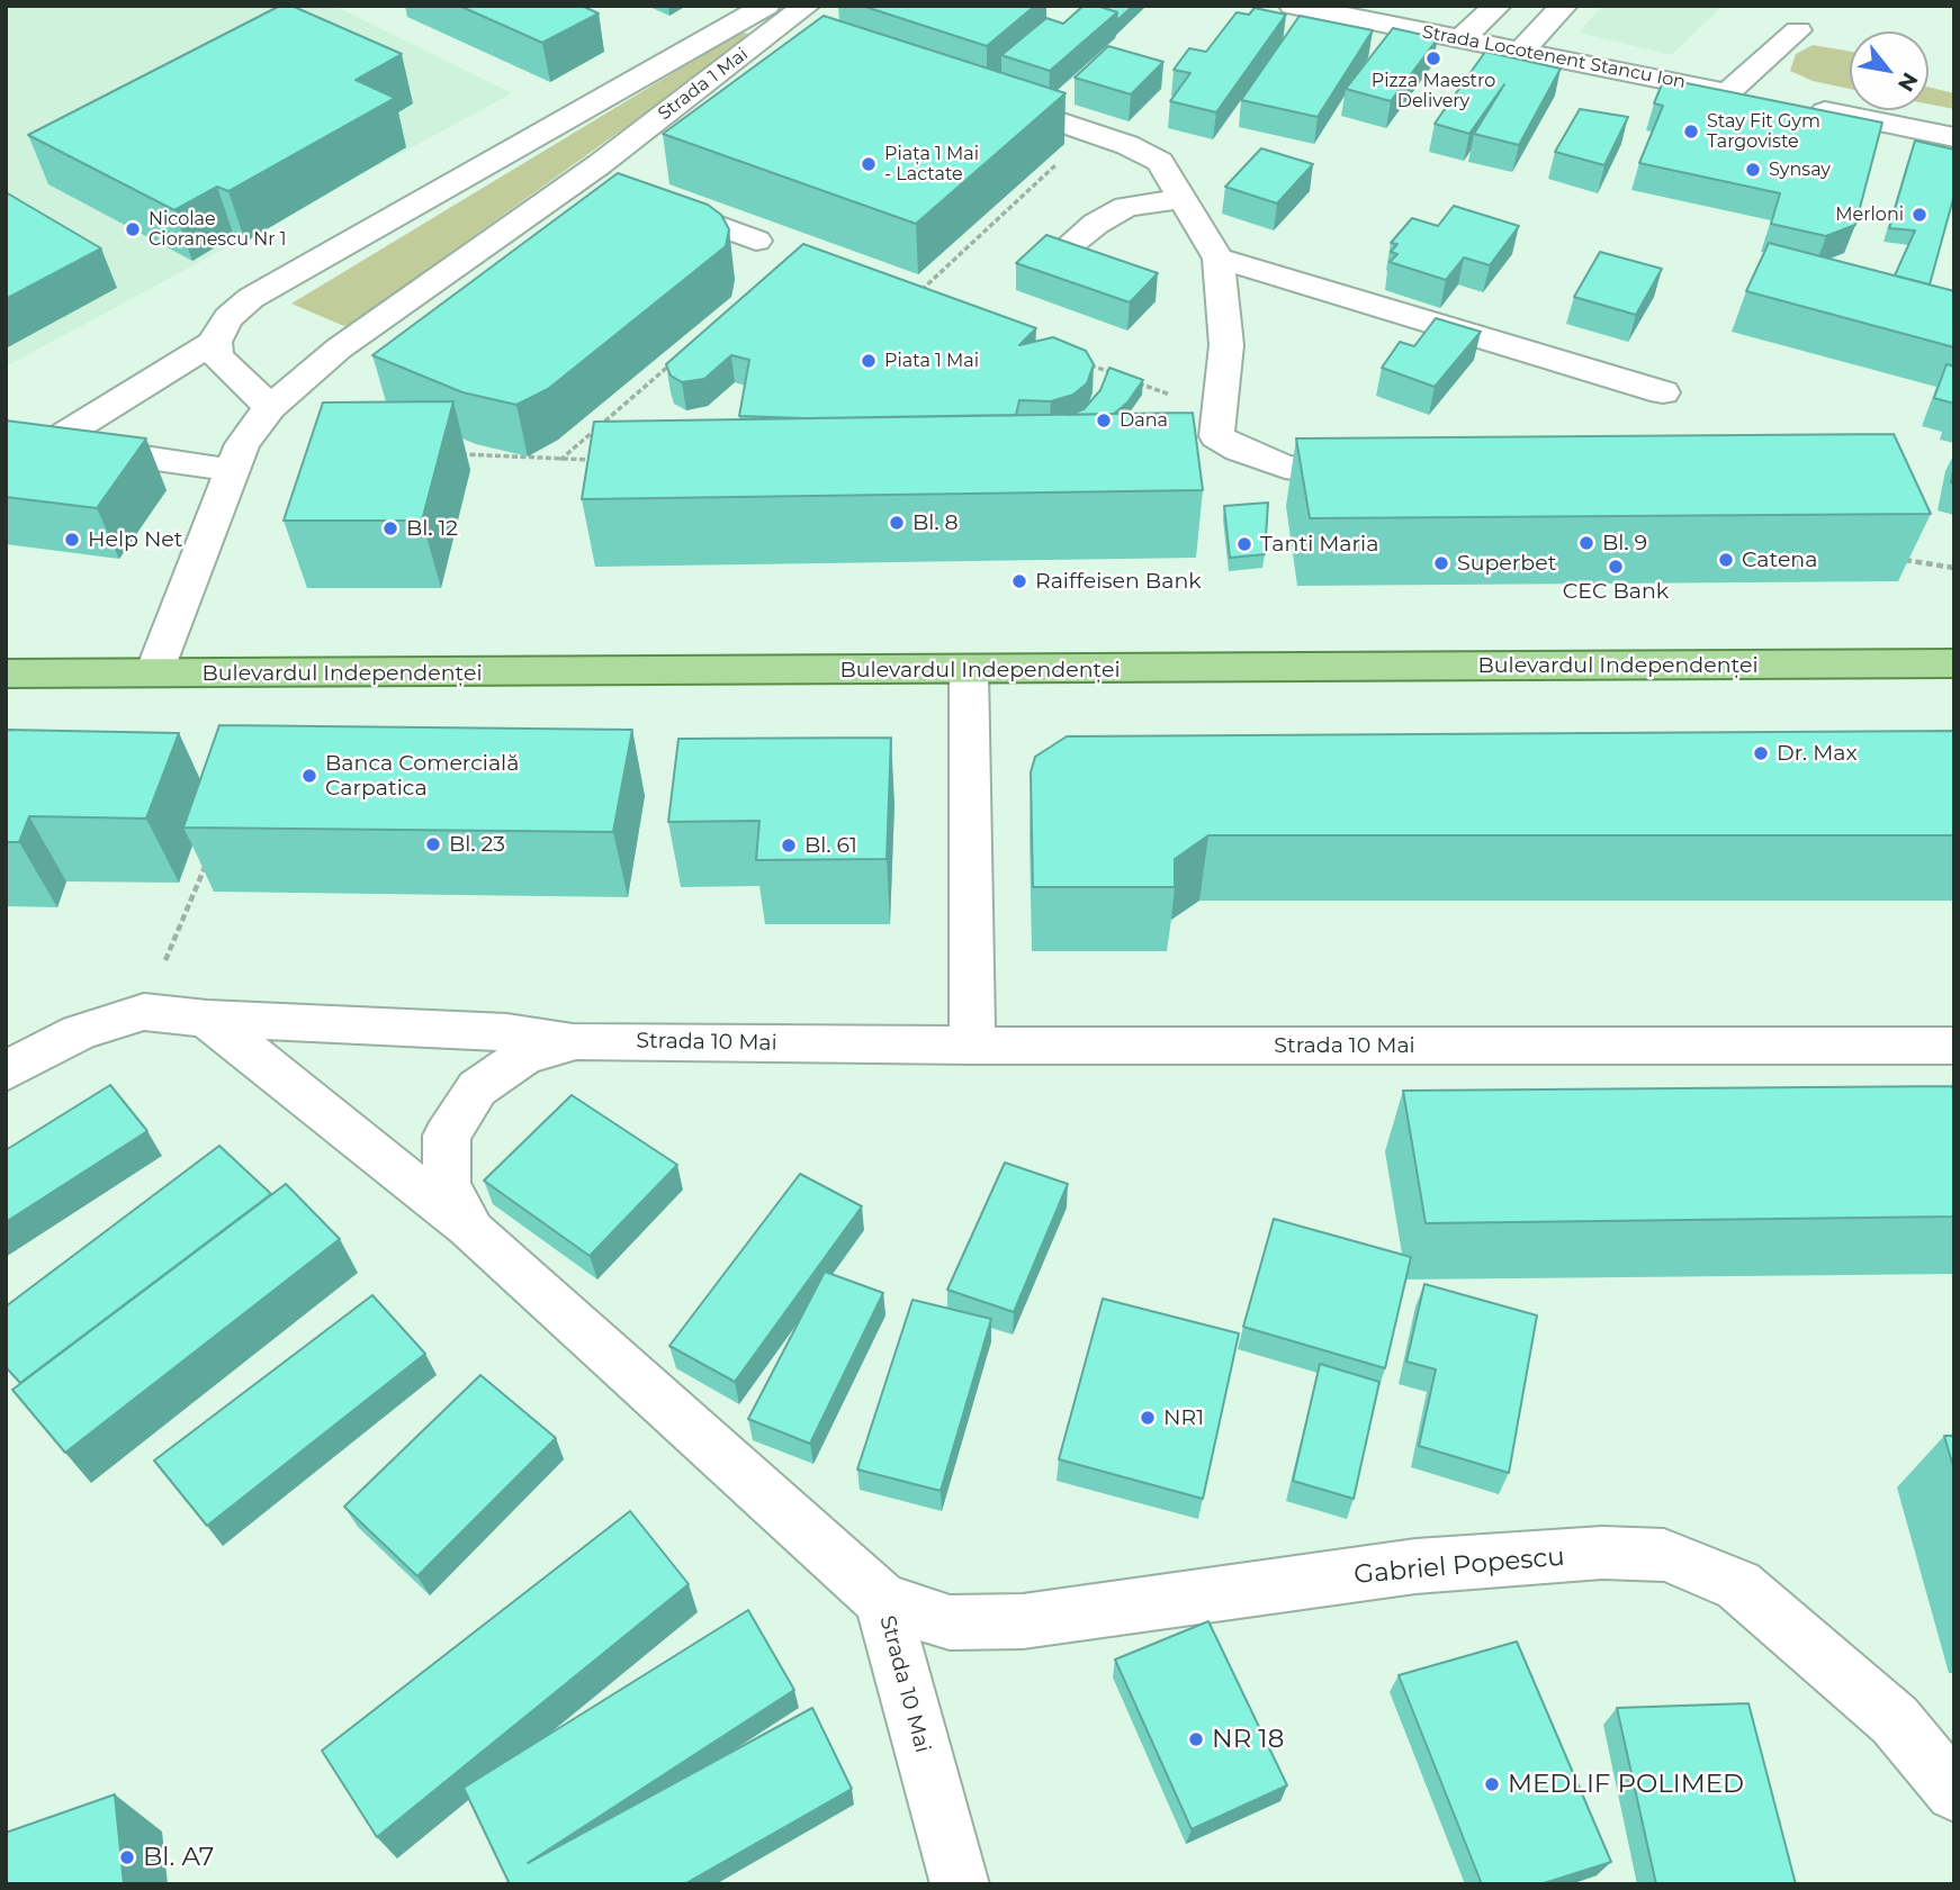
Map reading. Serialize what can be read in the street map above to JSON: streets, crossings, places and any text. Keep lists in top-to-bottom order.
{
  "streets": {
    "main road": ["Bulevardul Independenței"],
    "street": [
      "Strada Locotenent Stancu Ion",
      "Strada 1 Mai",
      "Strada 10 Mai",
      "Gabriel Popescu"
    ]
  },
  "crossings": [
    ["Strada 1 Mai", "Bulevardul Independenței"],
    ["Strada 10 Mai", "Gabriel Popescu"]
  ],
  "places": [
    "Pizza Maestro Delivery",
    "Stay Fit Gym Targoviste",
    "Piața 1 Mai - Lactate",
    "Synsay",
    "Merloni",
    "Nicolae Cioranescu Nr 1",
    "Piata 1 Mai",
    "Dana",
    "Bl. 8",
    "Bl. 12",
    "Help Net",
    "Bl. 9",
    "Tanti Maria",
    "Catena",
    "Superbet",
    "CEC Bank",
    "Raiffeisen Bank",
    "Dr. Max",
    "Banca Comercială Carpatica",
    "Bl. 23",
    "Bl. 61",
    "NR1",
    "NR 18",
    "MEDLIF POLIMED",
    "Bl. A7"
  ],
  "north": "bottom right"
}
